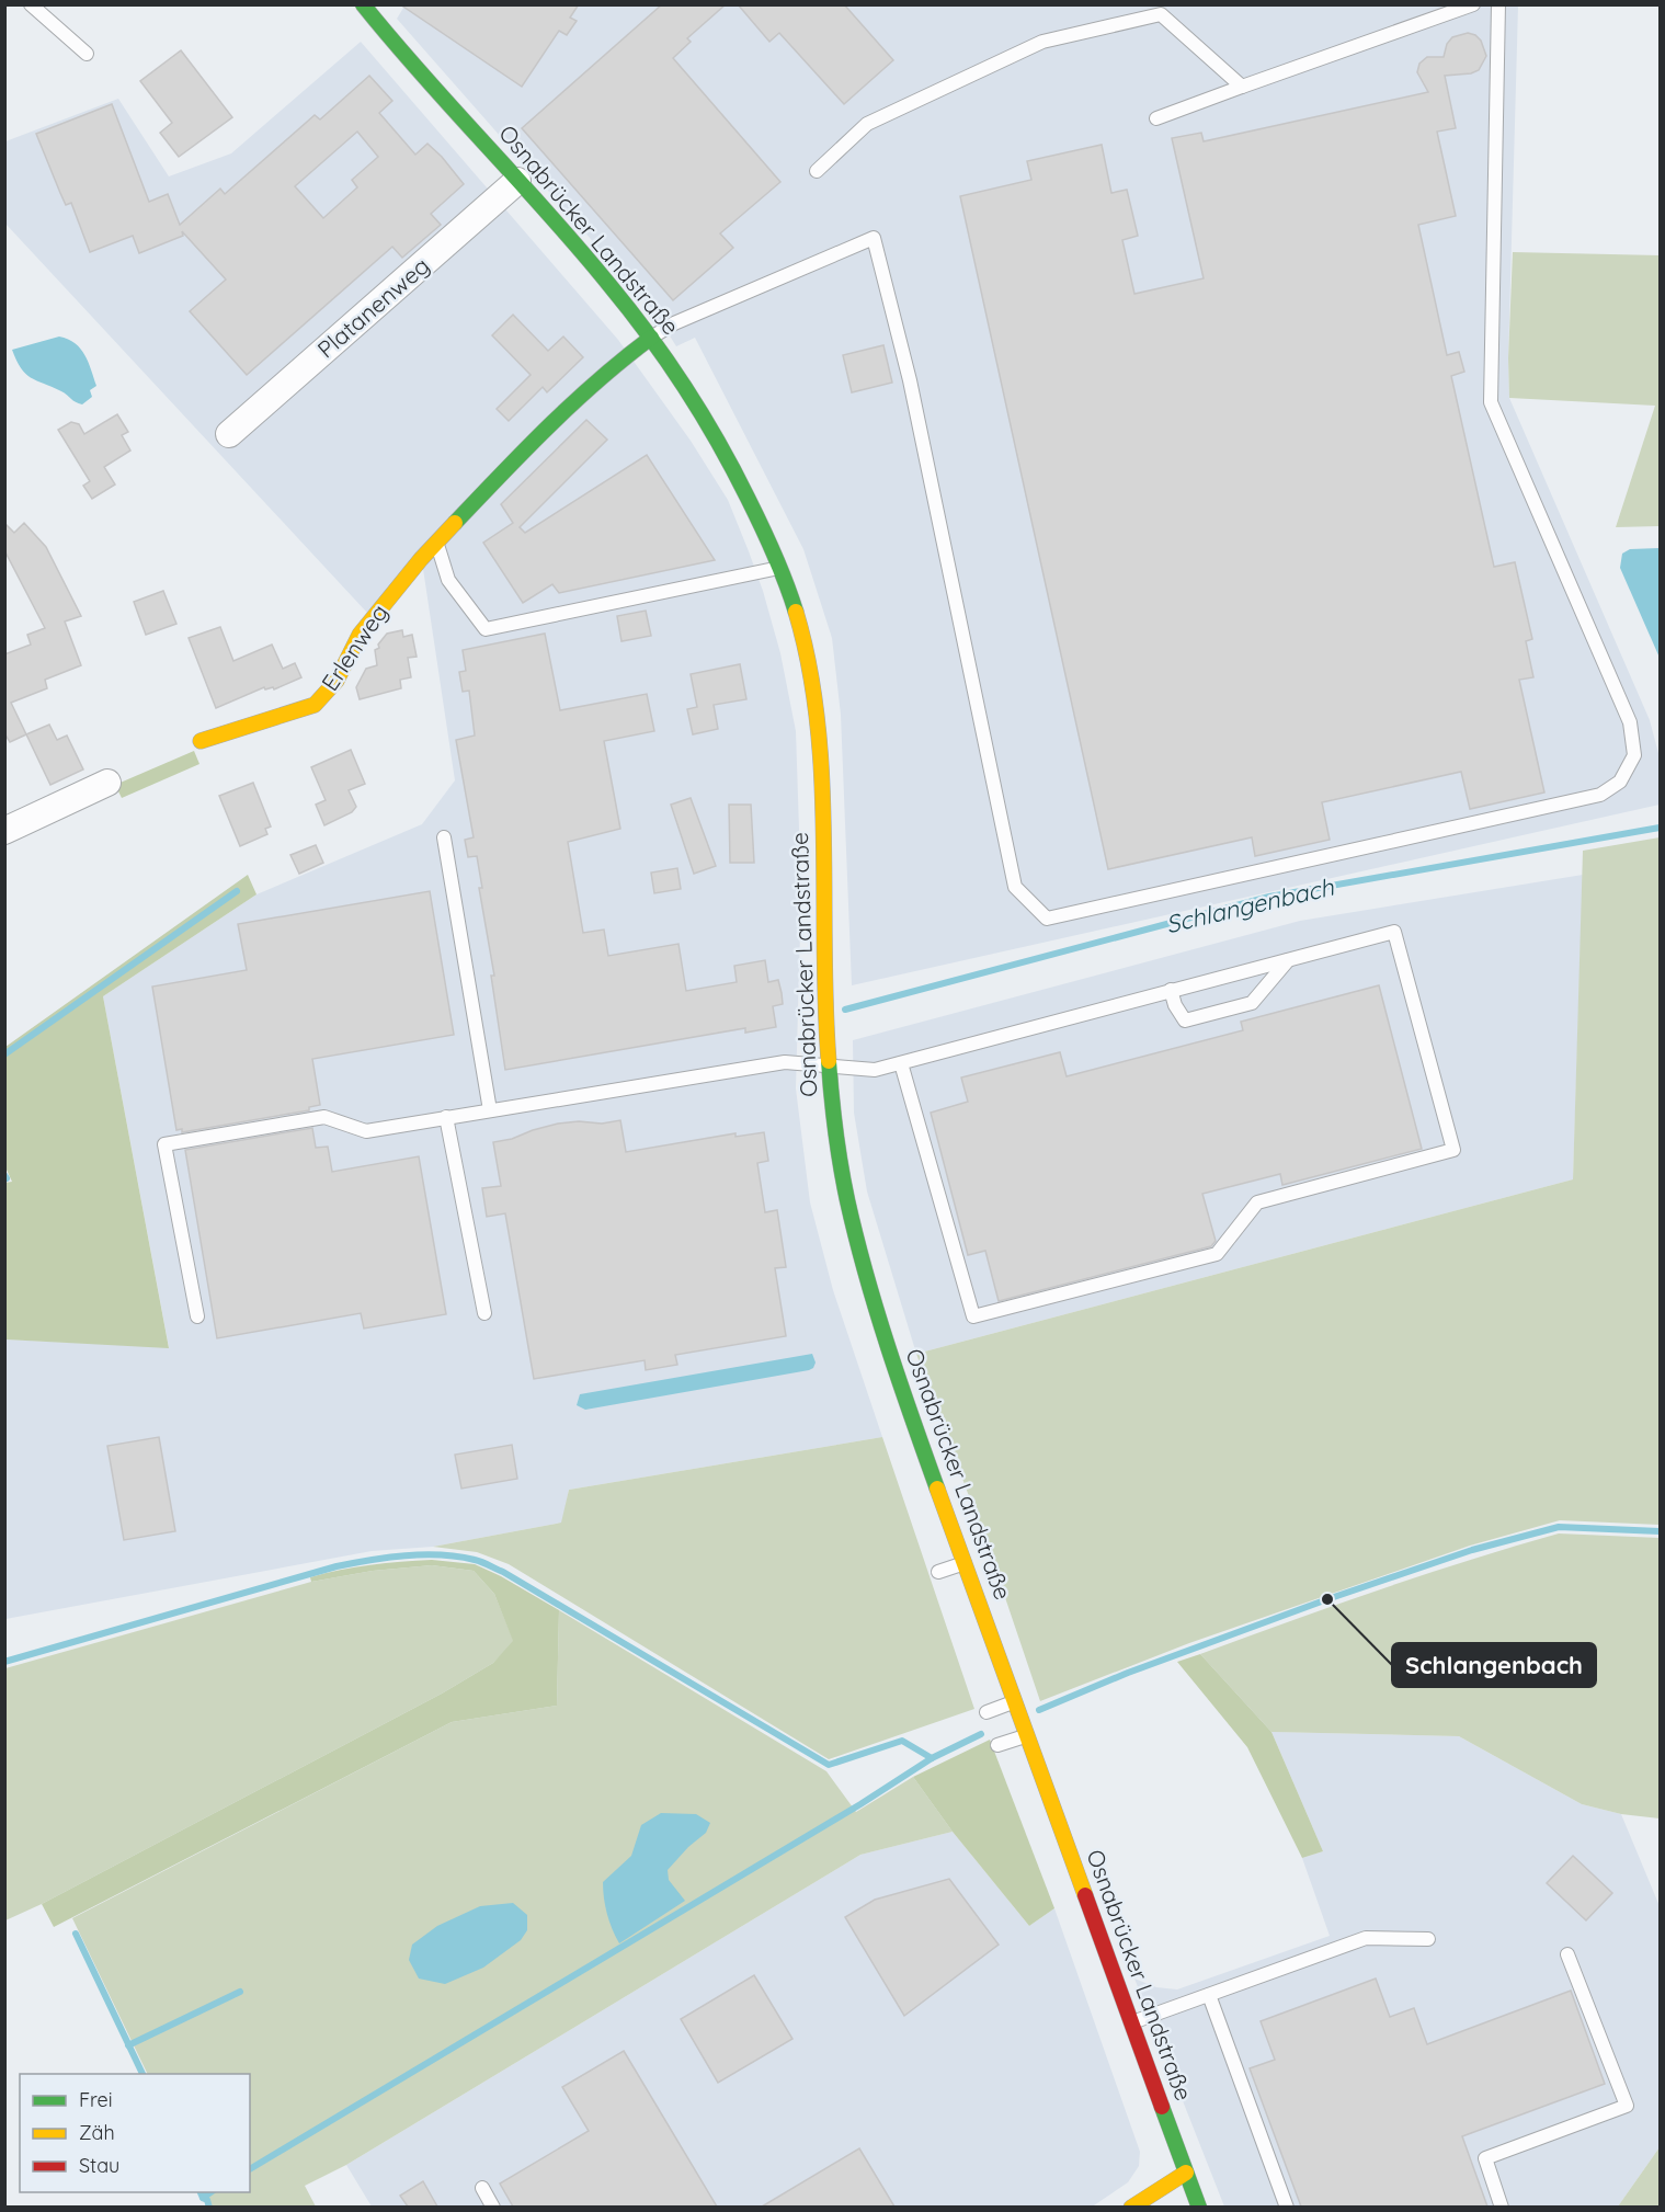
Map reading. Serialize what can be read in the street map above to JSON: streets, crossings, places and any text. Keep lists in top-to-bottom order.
{
  "streets": {
    "street": ["Osnabrücker Landstraße", "Platanenweg", "Erlenweg"]
  },
  "crossings": [
    ["Osnabrücker Landstraße", "Platanenweg"]
  ],
  "water": ["Schlangenbach"],
  "places": ["Schlangenbach"],
  "legend": ["Frei", "Zäh", "Stau"]
}
